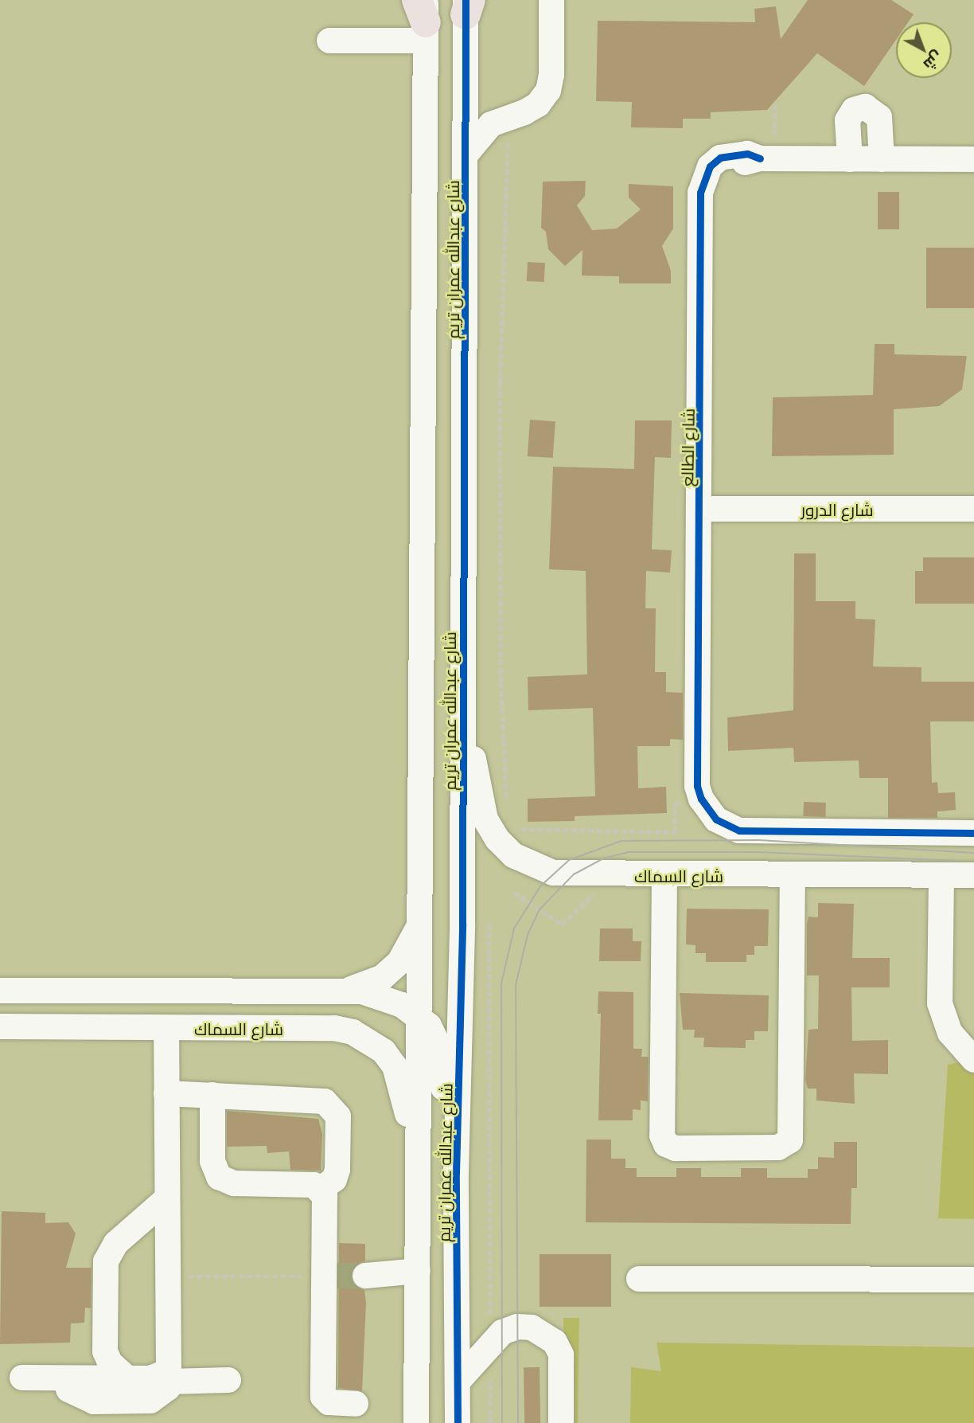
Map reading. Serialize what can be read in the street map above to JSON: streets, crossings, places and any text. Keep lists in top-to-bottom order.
{
  "streets": {
    "street": [
      "شارع عبدالله عمران تريم",
      "شارع الطالع",
      "شارع الدرور",
      "شارع السماك"
    ]
  },
  "crossings": [
    ["شارع عبدالله عمران تريم", "شارع السماك"],
    ["شارع الطالع", "شارع الدرور"]
  ],
  "north": "bottom right"
}
